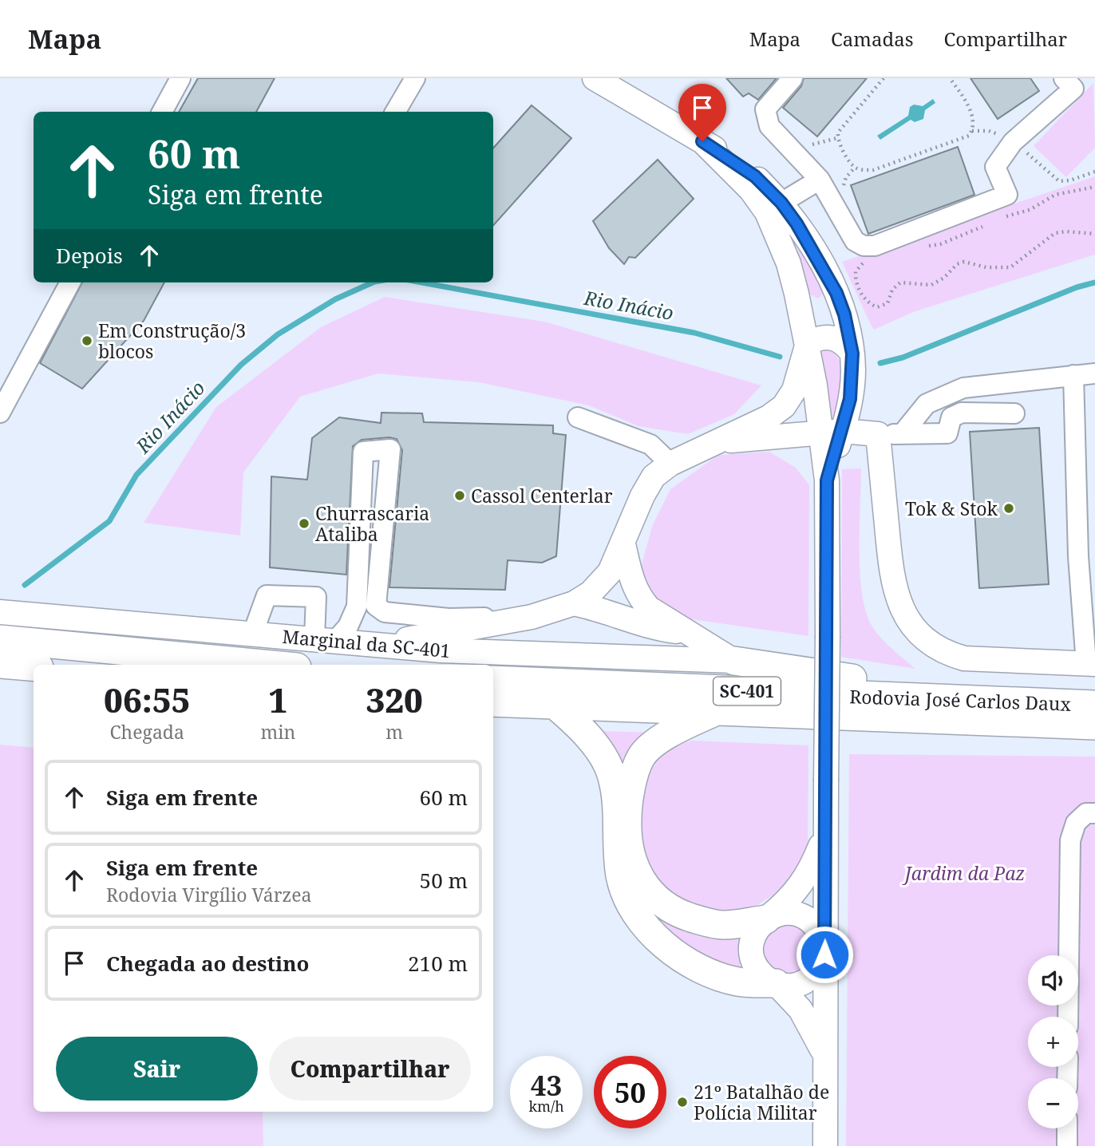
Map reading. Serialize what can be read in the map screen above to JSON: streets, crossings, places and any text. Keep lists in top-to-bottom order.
{
  "streets": {
    "highway": ["SC-401", "Rodovia José Carlos Daux"],
    "main road": ["Marginal da SC-401"]
  },
  "water": ["Rio Inácio"],
  "parks": ["Jardim da Paz"],
  "places": [
    "Em Construção/3 blocos",
    "Cassol Centerlar",
    "Tok & Stok",
    "Churrascaria Ataliba",
    "21º Batalhão de Polícia Militar"
  ],
  "page": {
    "header": "Mapa",
    "nav": ["Mapa", "Camadas", "Compartilhar"],
    "turn": ["60 m", "Siga em frente"],
    "then": "Depois",
    "eta": [
      "06:55",
      "Chegada",
      "1",
      "min",
      "320",
      "m"
    ],
    "list": [
      {
        "name": "Siga em frente",
        "value": "60 m"
      },
      {
        "name": "Siga em frente",
        "note": "Rodovia Virgílio Várzea",
        "value": "50 m"
      },
      {
        "name": "Chegada ao destino",
        "value": "210 m"
      }
    ],
    "map_buttons": ["+", "−"],
    "buttons": ["Sair", "Compartilhar"],
    "speed": "43 km/h",
    "limit": "50"
  }
}
